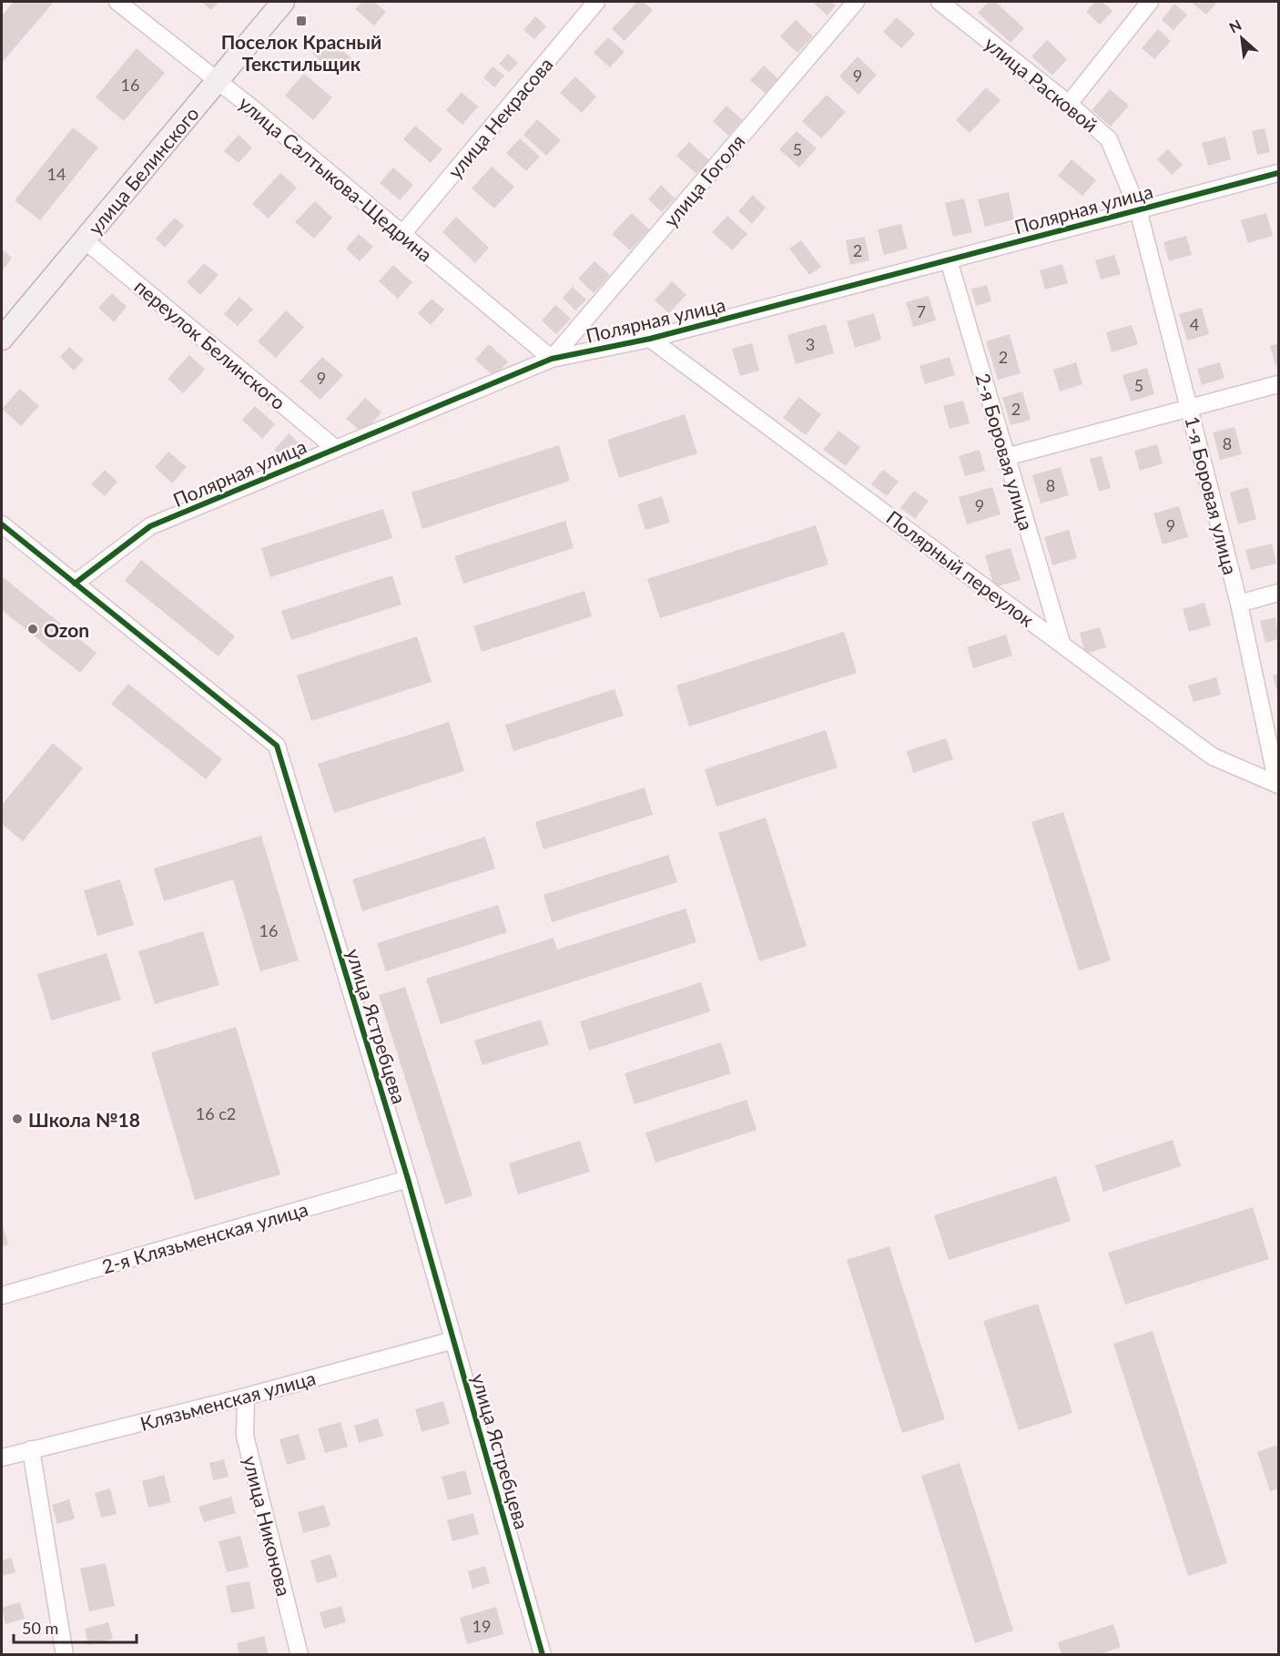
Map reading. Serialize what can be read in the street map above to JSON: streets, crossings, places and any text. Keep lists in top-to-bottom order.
{
  "streets": {
    "main road": ["улица Белинского"],
    "street": [
      "улица Расковой",
      "улица Некрасова",
      "улица Салтыкова-Щедрина",
      "улица Гоголя",
      "Полярная улица",
      "переулок Белинского",
      "2-я Боровая улица",
      "1-я Боровая улица",
      "Полярный переулок",
      "улица Ястребцева",
      "2-я Клязьменская улица",
      "Клязьменская улица",
      "улица Никонова"
    ]
  },
  "crossings": [
    ["улица Расковой", "Полярная улица"],
    ["улица Расковой", "1-я Боровая улица"],
    ["улица Некрасова", "улица Салтыкова-Щедрина"],
    ["улица Белинского", "улица Салтыкова-Щедрина"],
    ["улица Белинского", "переулок Белинского"],
    ["улица Салтыкова-Щедрина", "улица Гоголя"],
    ["улица Салтыкова-Щедрина", "Полярная улица"],
    ["улица Гоголя", "Полярная улица"],
    ["Полярная улица", "переулок Белинского"],
    ["Полярная улица", "2-я Боровая улица"],
    ["Полярная улица", "1-я Боровая улица"],
    ["Полярная улица", "Полярный переулок"],
    ["Полярная улица", "улица Ястребцева"],
    ["2-я Боровая улица", "Полярный переулок"],
    ["1-я Боровая улица", "Полярный переулок"],
    ["улица Ястребцева", "2-я Клязьменская улица"],
    ["улица Ястребцева", "Клязьменская улица"],
    ["Клязьменская улица", "улица Никонова"]
  ],
  "places": {
    "transit": ["Поселок Красный Текстильщик"],
    "other": ["Ozon", "Школа №18"]
  },
  "house_numbers": [
    "9",
    "16",
    "5",
    "14",
    "2",
    "7",
    "4",
    "3",
    "2",
    "9",
    "5",
    "2",
    "8",
    "8",
    "9",
    "9",
    "16",
    "16 с2",
    "19"
  ],
  "scale_bar": "50 m",
  "north": "top left"
}
